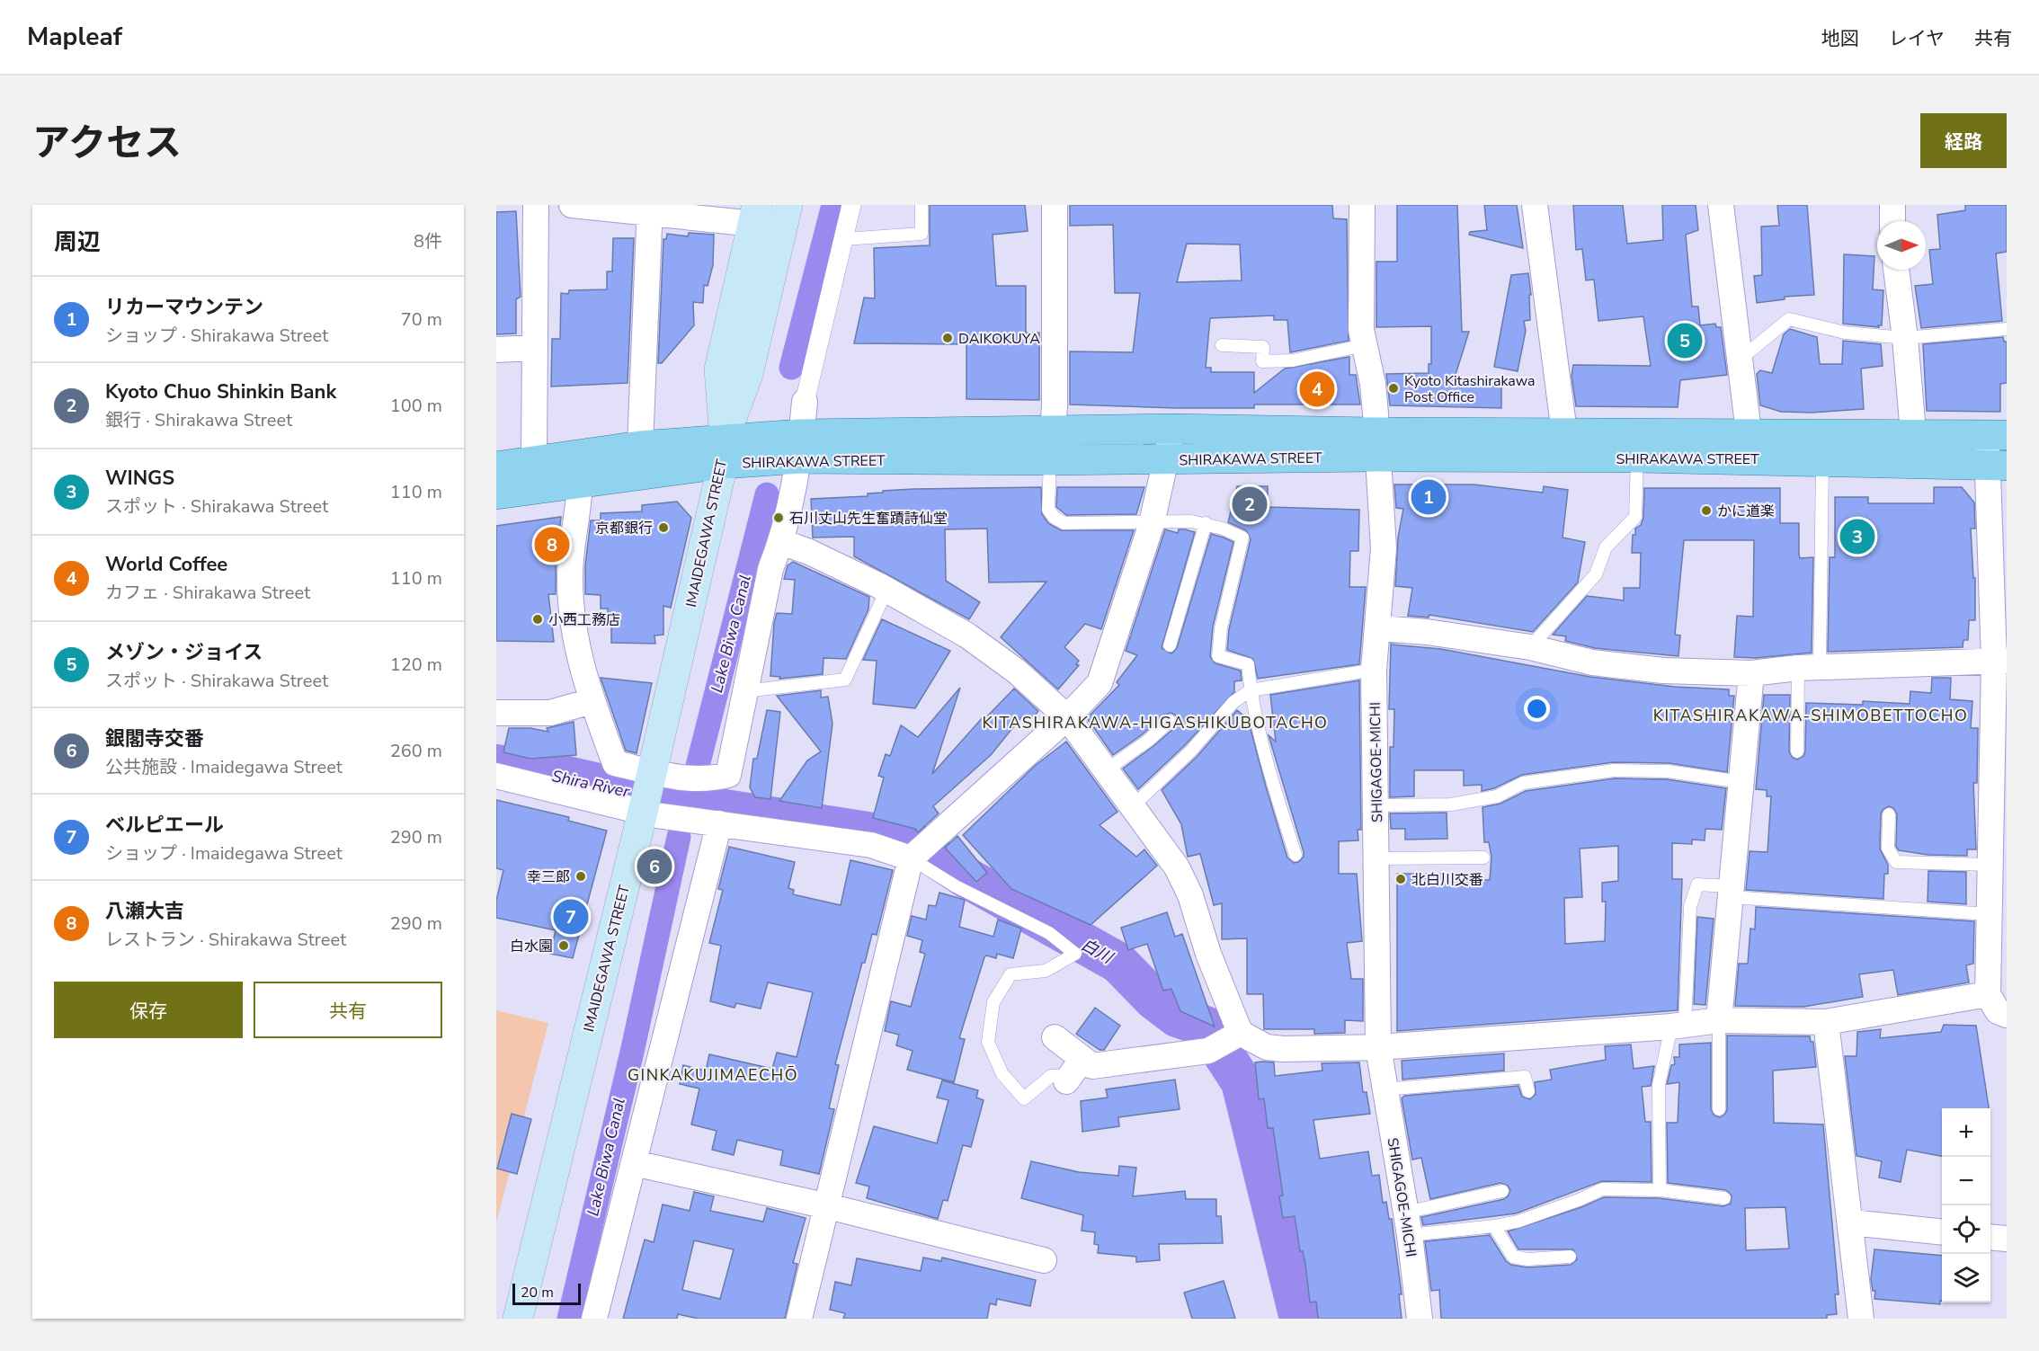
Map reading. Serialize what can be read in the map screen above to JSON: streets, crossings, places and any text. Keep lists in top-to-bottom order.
{
  "streets": {
    "main road": ["SHIRAKAWA STREET", "IMAIDEGAWA STREET"],
    "street": ["SHIGAGOE-MICHI"]
  },
  "crossings": [
    ["SHIRAKAWA STREET", "IMAIDEGAWA STREET"],
    ["SHIRAKAWA STREET", "SHIGAGOE-MICHI"]
  ],
  "districts": ["KITASHIRAKAWA-SHIMOBETTOCHO", "KITASHIRAKAWA-HIGASHIKUBOTACHO", "GINKAKUJIMAECHŌ"],
  "water": ["Lake Biwa Canal", "Shira River", "白川"],
  "places": [
    "DAIKOKUYA",
    "Kyoto Kitashirakawa Post Office",
    "かに道楽",
    "石川丈山先生奮蹟詩仙堂",
    "京都銀行",
    "小西工務店",
    "幸三郎",
    "北白川交番",
    "白水園"
  ],
  "scale_bar": "20 m",
  "north": "right",
  "page": {
    "header": "Mapleaf",
    "nav": ["地図", "レイヤ", "共有"],
    "title": "アクセス",
    "buttons": [
      "経路",
      ["保存", "共有"]
    ],
    "heading": ["周辺", "8件"],
    "list": [
      {
        "mark": "1",
        "name": "リカーマウンテン",
        "note": "ショップ · Shirakawa Street",
        "value": "70 m"
      },
      {
        "mark": "2",
        "name": "Kyoto Chuo Shinkin Bank",
        "note": "銀行 · Shirakawa Street",
        "value": "100 m"
      },
      {
        "mark": "3",
        "name": "WINGS",
        "note": "スポット · Shirakawa Street",
        "value": "110 m"
      },
      {
        "mark": "4",
        "name": "World Coffee",
        "note": "カフェ · Shirakawa Street",
        "value": "110 m"
      },
      {
        "mark": "5",
        "name": "メゾン・ジョイス",
        "note": "スポット · Shirakawa Street",
        "value": "120 m"
      },
      {
        "mark": "6",
        "name": "銀閣寺交番",
        "note": "公共施設 · Imaidegawa Street",
        "value": "260 m"
      },
      {
        "mark": "7",
        "name": "ベルピエール",
        "note": "ショップ · Imaidegawa Street",
        "value": "290 m"
      },
      {
        "mark": "8",
        "name": "八瀬大吉",
        "note": "レストラン · Shirakawa Street",
        "value": "290 m"
      }
    ],
    "pins": [
      "5",
      "4",
      "1",
      "2",
      "3",
      "8",
      "6",
      "7"
    ],
    "map_buttons": ["+", "−"],
    "scale": "20 m"
  }
}
